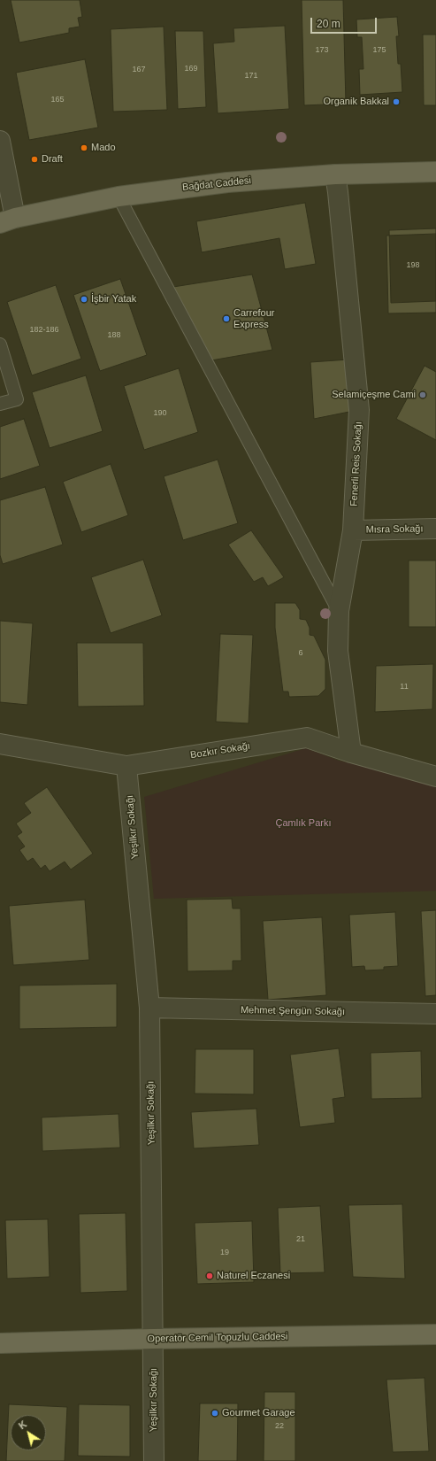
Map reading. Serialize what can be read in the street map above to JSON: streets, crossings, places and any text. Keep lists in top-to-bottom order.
{
  "streets": {
    "main road": ["Bağdat Caddesi", "Operatör Cemil Topuzlu Caddesi"],
    "street": [
      "Fenerli Reis Sokağı",
      "Mısra Sokağı",
      "Bozkır Sokağı",
      "Yeşilkır Sokağı",
      "Mehmet Şengün Sokağı"
    ]
  },
  "crossings": [
    ["Bağdat Caddesi", "Fenerli Reis Sokağı"],
    ["Fenerli Reis Sokağı", "Mısra Sokağı"],
    ["Fenerli Reis Sokağı", "Bozkır Sokağı"],
    ["Bozkır Sokağı", "Yeşilkır Sokağı"],
    ["Yeşilkır Sokağı", "Mehmet Şengün Sokağı"],
    ["Yeşilkır Sokağı", "Operatör Cemil Topuzlu Caddesi"]
  ],
  "parks": ["Çamlık Parkı"],
  "places": [
    "Organik Bakkal",
    "Mado",
    "Draft",
    "İşbir Yatak",
    "Carrefour Express",
    "Selamiçeşme Cami",
    "Naturel Eczanesi",
    "Gourmet Garage"
  ],
  "house_numbers": [
    "173",
    "175",
    "169",
    "167",
    "171",
    "165",
    "198",
    "182-186",
    "188",
    "190",
    "6",
    "11",
    "21",
    "19",
    "22"
  ],
  "scale_bar": "20 m",
  "north": "top left"
}
